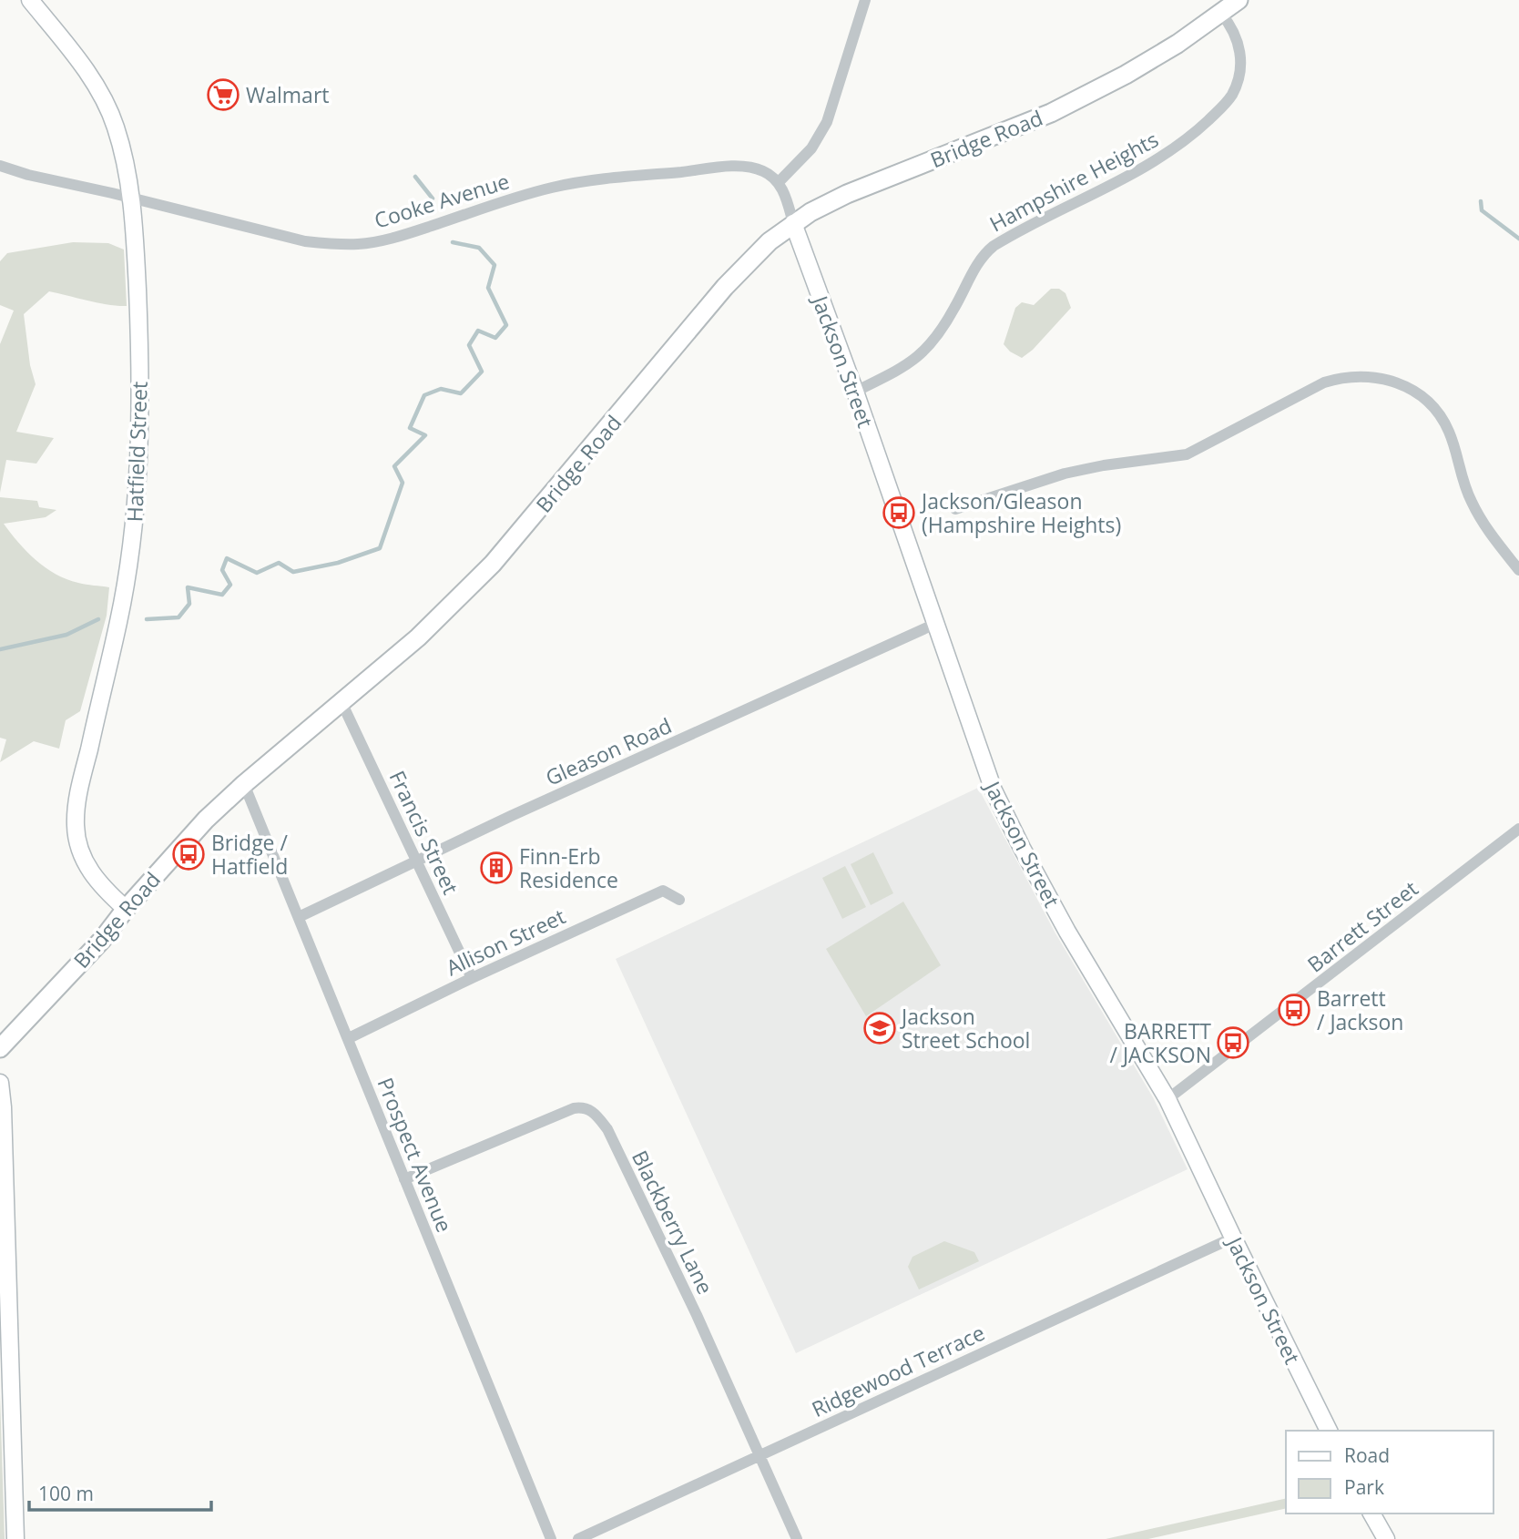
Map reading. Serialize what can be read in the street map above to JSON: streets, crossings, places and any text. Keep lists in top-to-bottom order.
{
  "streets": {
    "main road": ["Bridge Road"],
    "street": [
      "Hampshire Heights",
      "Cooke Avenue",
      "Jackson Street",
      "Hatfield Street",
      "Gleason Road",
      "Francis Street",
      "Barrett Street",
      "Allison Street",
      "Prospect Avenue",
      "Blackberry Lane",
      "Ridgewood Terrace"
    ]
  },
  "crossings": [
    ["Bridge Road", "Hampshire Heights"],
    ["Bridge Road", "Jackson Street"],
    ["Bridge Road", "Hatfield Street"],
    ["Bridge Road", "Francis Street"],
    ["Bridge Road", "Prospect Avenue"],
    ["Hampshire Heights", "Jackson Street"],
    ["Cooke Avenue", "Hatfield Street"],
    ["Jackson Street", "Gleason Road"],
    ["Jackson Street", "Barrett Street"],
    ["Jackson Street", "Ridgewood Terrace"],
    ["Gleason Road", "Francis Street"],
    ["Gleason Road", "Prospect Avenue"],
    ["Francis Street", "Allison Street"],
    ["Allison Street", "Prospect Avenue"],
    ["Prospect Avenue", "Blackberry Lane"],
    ["Blackberry Lane", "Ridgewood Terrace"]
  ],
  "places": {
    "supermarket": ["Walmart"],
    "bus stop": [
      "Jackson/Gleason (Hampshire Heights)",
      "Bridge / Hatfield",
      "Barrett / Jackson",
      "BARRETT / JACKSON"
    ],
    "building": ["Finn-Erb Residence"],
    "school or university": ["Jackson Street School"]
  },
  "legend": ["Road", "Park"],
  "scale_bar": "100 m"
}
